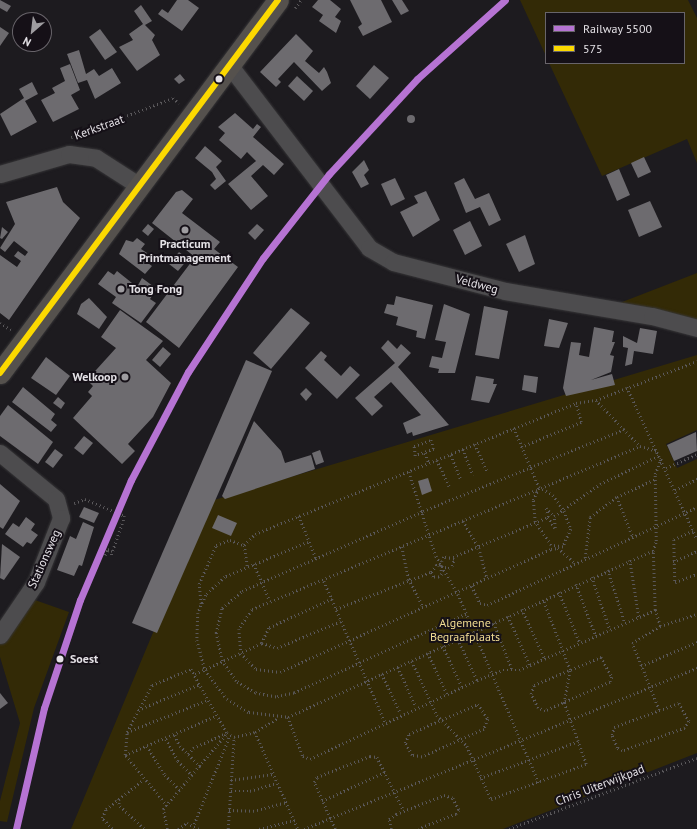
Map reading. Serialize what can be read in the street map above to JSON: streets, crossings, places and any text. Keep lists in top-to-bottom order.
{
  "streets": {
    "street": ["Kerkstraat", "Veldweg", "Stationsweg"],
    "path": ["Chris Uiterwijkpad"]
  },
  "parks": ["Algemene Begraafplaats"],
  "places": [
    "Practicum Printmanagement",
    "Tong Fong",
    "Welkoop",
    "Soest"
  ],
  "lines": ["rail line 5500", "transit line 575"],
  "legend": ["Railway 5500", "575"],
  "north": "bottom left"
}
